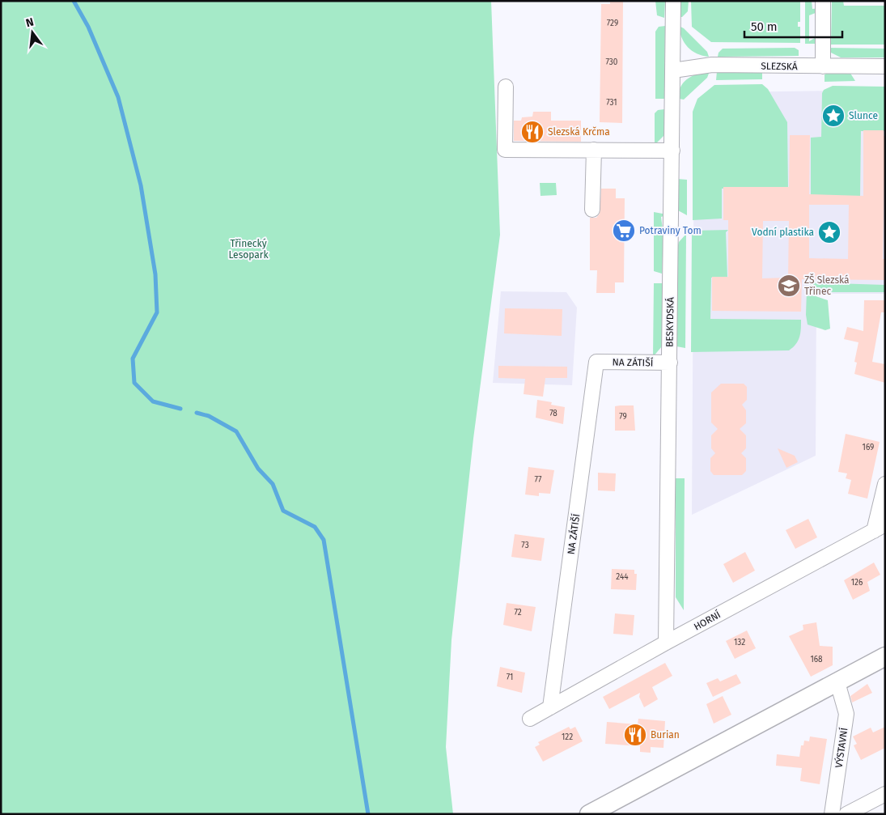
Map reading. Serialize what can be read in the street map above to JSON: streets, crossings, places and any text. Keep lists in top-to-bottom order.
{
  "streets": {
    "street": [
      "SLEZSKÁ",
      "BESKYDSKÁ",
      "NA ZÁTIŠÍ",
      "HORNÍ",
      "VÝSTAVNÍ"
    ]
  },
  "crossings": [
    ["SLEZSKÁ", "BESKYDSKÁ"],
    ["BESKYDSKÁ", "NA ZÁTIŠÍ"],
    ["BESKYDSKÁ", "HORNÍ"],
    ["NA ZÁTIŠÍ", "HORNÍ"]
  ],
  "parks": ["Třinecký Lesopark"],
  "places": {
    "place": ["Slunce", "Vodní plastika"],
    "restaurant": ["Slezská Krčma", "Burian"],
    "supermarket": ["Potraviny Tom"],
    "school or university": ["ZŠ Slezská Třinec"]
  },
  "house_numbers": [
    "729",
    "730",
    "731",
    "78",
    "79",
    "169",
    "77",
    "73",
    "244",
    "126",
    "72",
    "132",
    "168",
    "71",
    "122"
  ],
  "scale_bar": "50 m",
  "north": "top"
}
